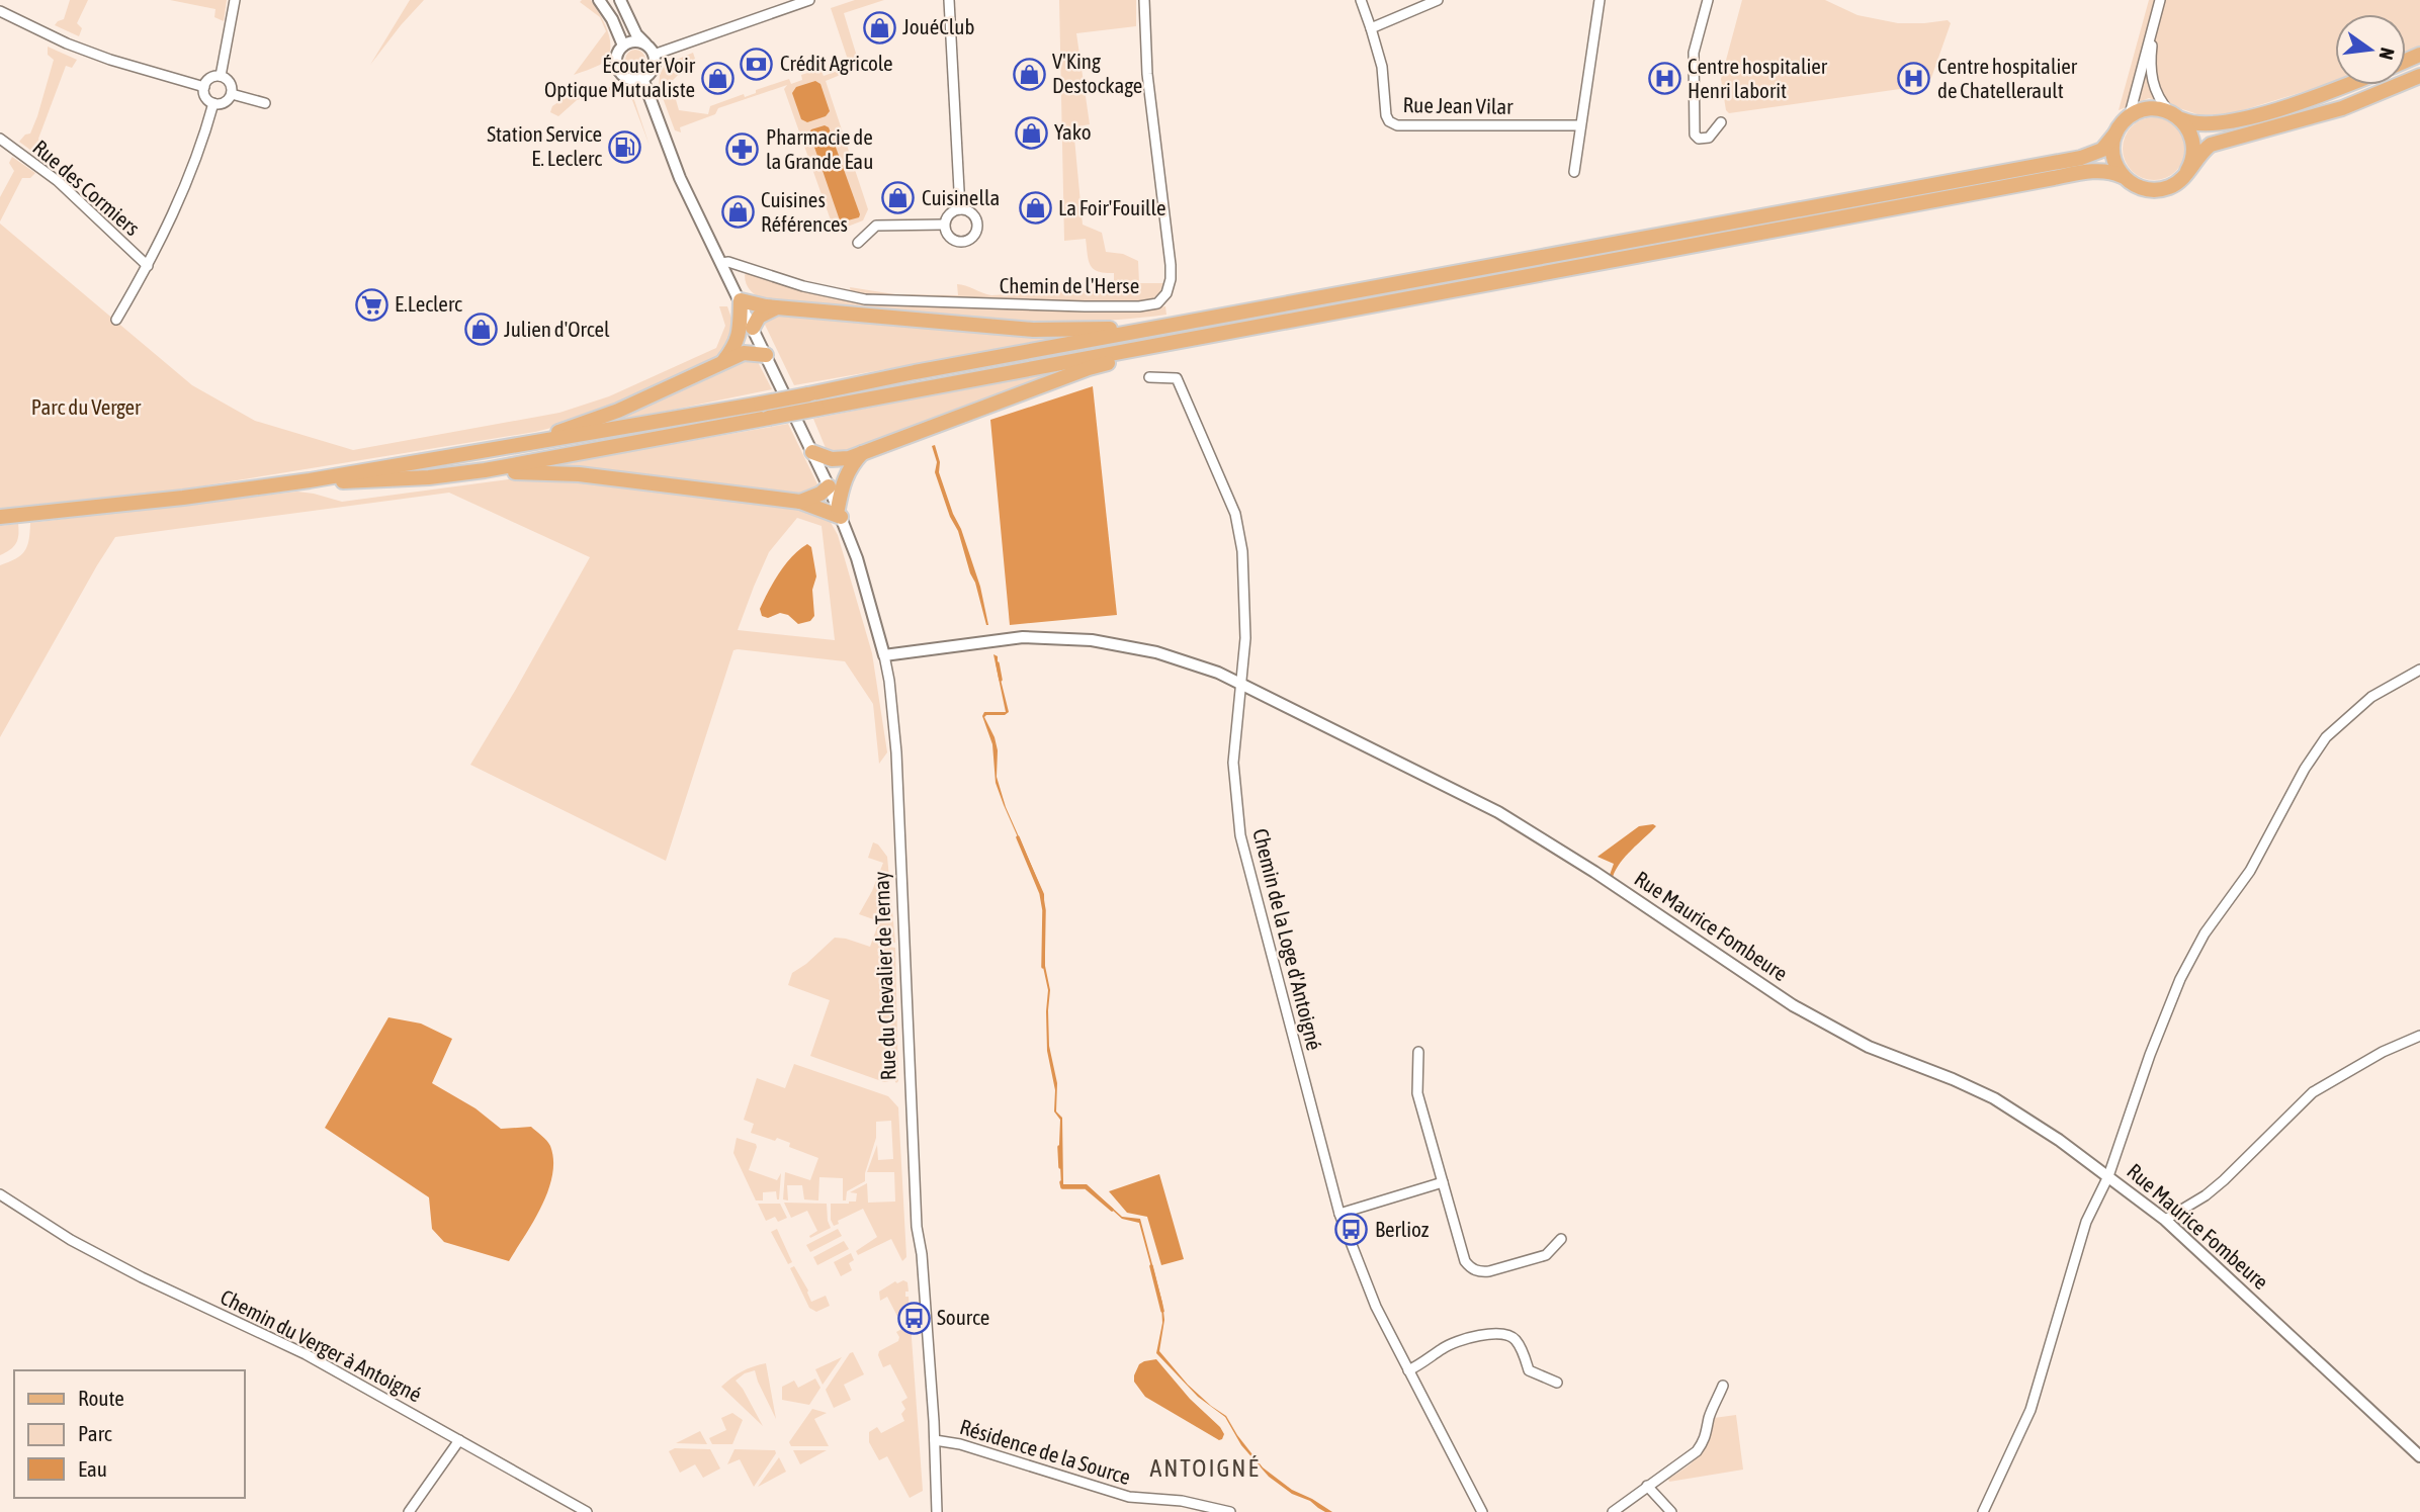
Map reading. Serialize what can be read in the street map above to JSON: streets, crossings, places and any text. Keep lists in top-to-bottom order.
{
  "streets": {
    "street": [
      "Rue Jean Vilar",
      "Rue des Cormiers",
      "Chemin de l'Herse",
      "Rue Maurice Fombeure",
      "Chemin de la Loge d'Antoigné",
      "Rue du Chevalier de Ternay",
      "Chemin du Verger à Antoigné",
      "Résidence de la Source"
    ]
  },
  "crossings": [
    ["Chemin de l'Herse", "Rue du Chevalier de Ternay"],
    ["Rue Maurice Fombeure", "Chemin de la Loge d'Antoigné"],
    ["Rue Maurice Fombeure", "Rue du Chevalier de Ternay"],
    ["Rue du Chevalier de Ternay", "Résidence de la Source"]
  ],
  "districts": ["ANTOIGNÉ"],
  "parks": ["Parc du Verger"],
  "places": {
    "shop": [
      "JouéClub",
      "V'King Destockage",
      "Écouter Voir Optique Mutualiste",
      "Yako",
      "Cuisinella",
      "La Foir'Fouille",
      "Cuisines Références",
      "Julien d'Orcel"
    ],
    "bank": ["Crédit Agricole"],
    "hospital": ["Centre hospitalier Henri laborit", "Centre hospitalier de Chatellerault"],
    "fuel station": ["Station Service E. Leclerc"],
    "pharmacy": ["Pharmacie de la Grande Eau"],
    "supermarket": ["E.Leclerc"],
    "bus stop": ["Berlioz", "Source"]
  },
  "legend": ["Route", "Parc", "Eau"],
  "north": "right"
}
